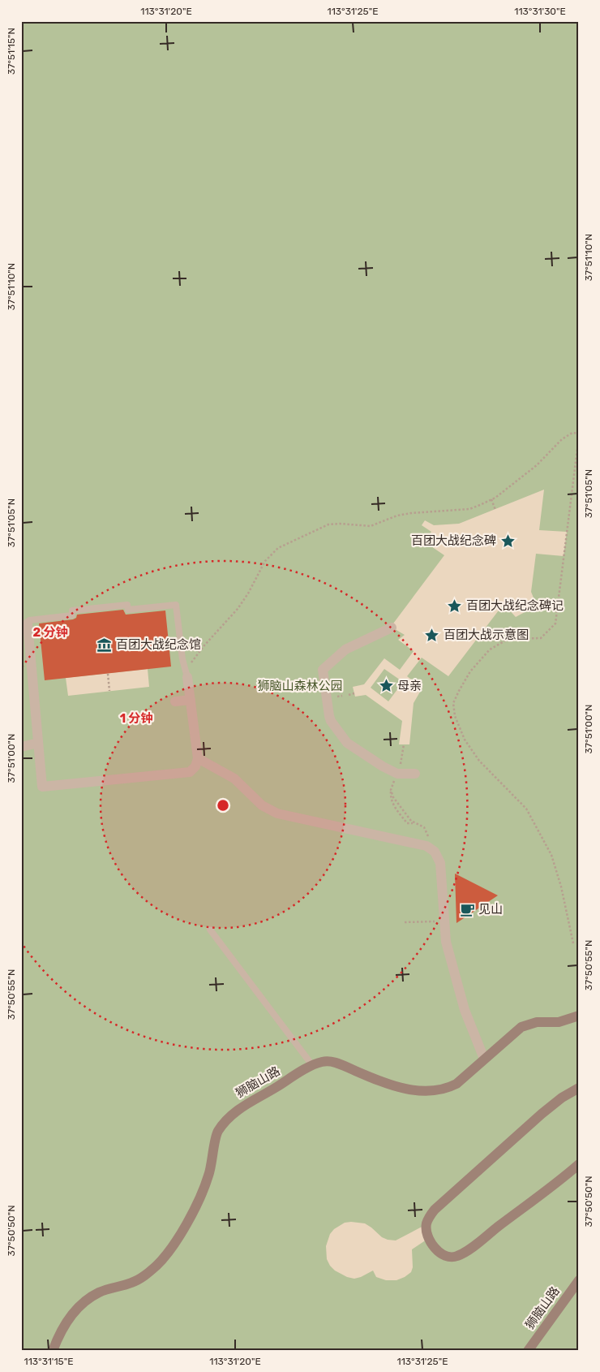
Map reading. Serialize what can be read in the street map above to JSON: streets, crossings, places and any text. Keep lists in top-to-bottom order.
{
  "streets": {
    "street": ["狮脑山路"]
  },
  "parks": ["狮脑山森林公园"],
  "places": {
    "place": [
      "百团大战纪念碑",
      "百团大战纪念碑记",
      "百团大战示意图",
      "母亲"
    ],
    "museum": ["百团大战纪念馆"],
    "cafe": ["见山"]
  },
  "coordinates": [
    "113°31'20\"E",
    "113°31'25\"E",
    "113°31'30\"E",
    "37°51'15\"N",
    "37°51'10\"N",
    "37°51'05\"N",
    "37°51'00\"N",
    "37°50'55\"N",
    "37°50'50\"N",
    "113°31'15\"E"
  ],
  "rings": ["2 分钟", "1 分钟"]
}
